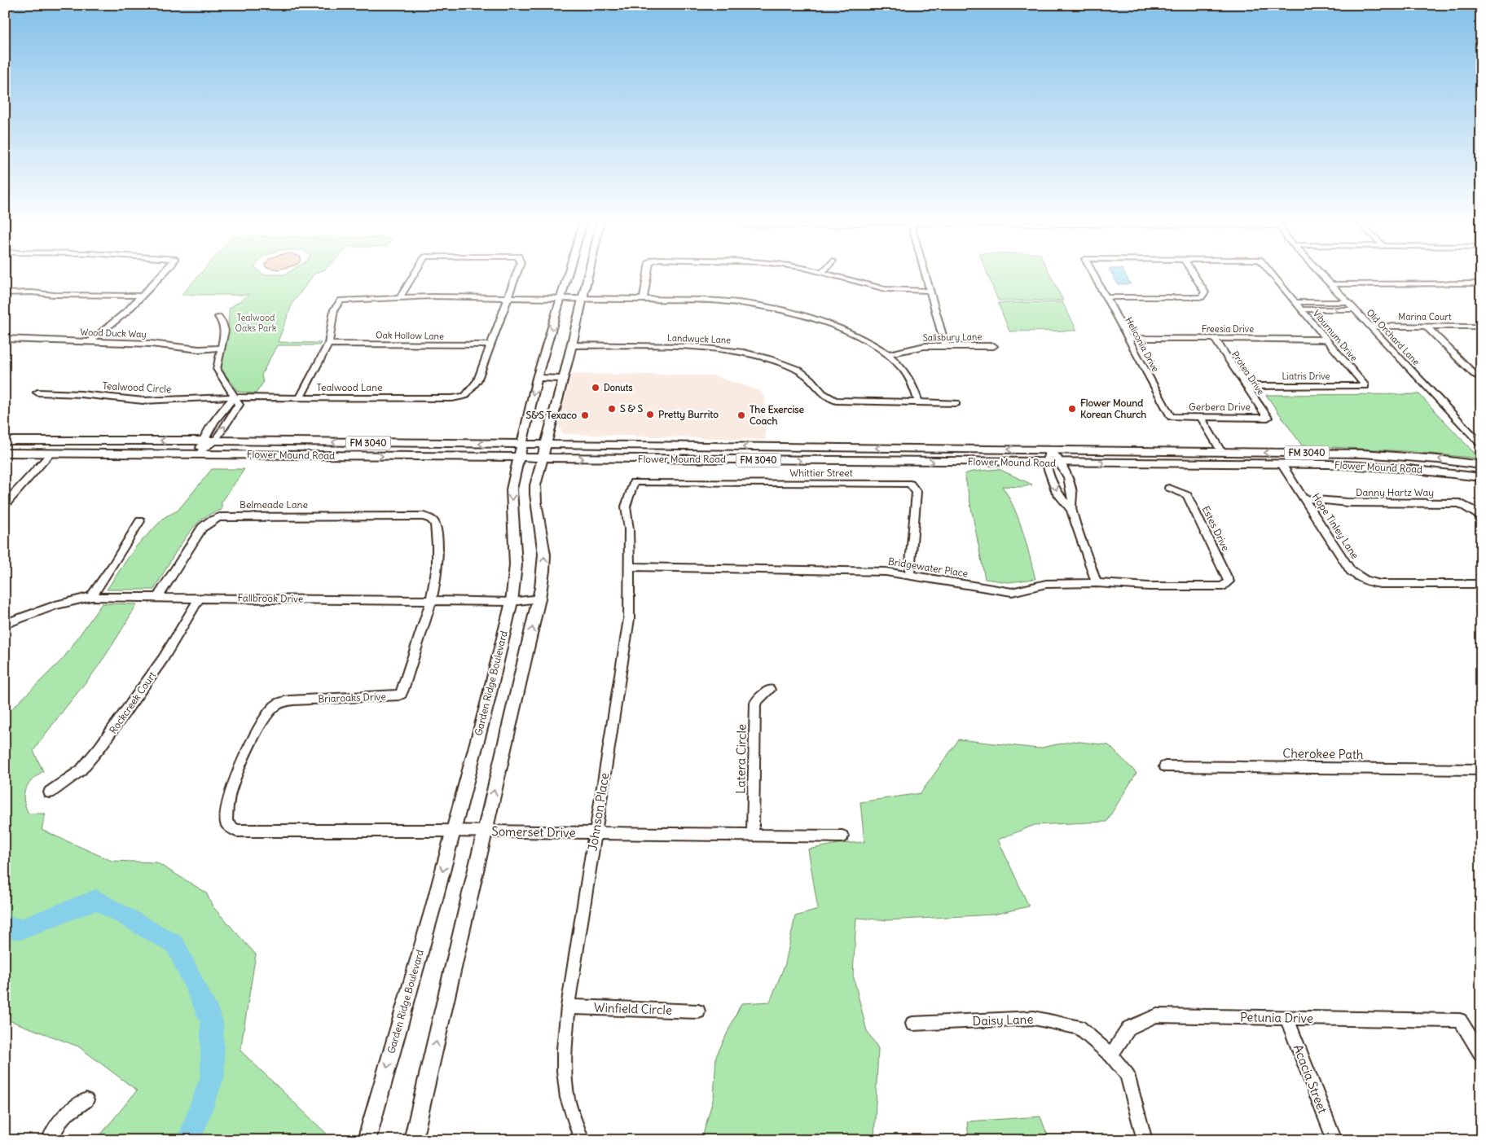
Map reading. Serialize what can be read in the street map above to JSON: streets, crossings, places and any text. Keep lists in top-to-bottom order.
{
  "streets": {
    "main road": ["FM 3040", "Flower Mound Road", "Garden Ridge Boulevard"],
    "street": [
      "Marina Court",
      "Freesia Drive",
      "Wood Duck Way",
      "Oak Hollow Lane",
      "Viburnum Drive",
      "Salisbury Lane",
      "Old Orchard Lane",
      "Landwyck Lane",
      "Heliconia Drive",
      "Protea Drive",
      "Liatris Drive",
      "Tealwood Circle",
      "Tealwood Lane",
      "Gerbera Drive",
      "Whittier Street",
      "Danny Hartz Way",
      "Belmeade Lane",
      "Hope Tinley Lane",
      "Estes Drive",
      "Bridgewater Place",
      "Fallbrook Drive",
      "Briaroaks Drive",
      "Rockcreek Court",
      "Cherokee Path",
      "Latera Circle",
      "Johnson Place",
      "Somerset Drive",
      "Winfield Circle",
      "Petunia Drive",
      "Daisy Lane",
      "Acacia Street"
    ]
  },
  "crossings": [
    ["Marina Court", "Old Orchard Lane"],
    ["Freesia Drive", "Viburnum Drive"],
    ["Freesia Drive", "Heliconia Drive"],
    ["Freesia Drive", "Protea Drive"],
    ["Oak Hollow Lane", "Tealwood Lane"],
    ["Viburnum Drive", "Liatris Drive"],
    ["Heliconia Drive", "Gerbera Drive"],
    ["Protea Drive", "Liatris Drive"],
    ["Protea Drive", "Gerbera Drive"],
    ["Tealwood Circle", "Tealwood Lane"],
    ["Flower Mound Road", "Hope Tinley Lane"],
    ["Flower Mound Road", "Garden Ridge Boulevard"],
    ["Whittier Street", "Bridgewater Place"],
    ["Whittier Street", "Johnson Place"],
    ["Danny Hartz Way", "Hope Tinley Lane"],
    ["Belmeade Lane", "Fallbrook Drive"],
    ["Belmeade Lane", "Briaroaks Drive"],
    ["Estes Drive", "Bridgewater Place"],
    ["Bridgewater Place", "Johnson Place"],
    ["Fallbrook Drive", "Garden Ridge Boulevard"],
    ["Fallbrook Drive", "Briaroaks Drive"],
    ["Fallbrook Drive", "Rockcreek Court"],
    ["Garden Ridge Boulevard", "Somerset Drive"],
    ["Briaroaks Drive", "Somerset Drive"],
    ["Latera Circle", "Somerset Drive"],
    ["Johnson Place", "Somerset Drive"],
    ["Johnson Place", "Winfield Circle"],
    ["Petunia Drive", "Daisy Lane"],
    ["Petunia Drive", "Acacia Street"]
  ],
  "parks": ["Tealwood Oaks Park"],
  "places": [
    "Donuts",
    "S & S",
    "Flower Mound Korean Church",
    "Pretty Burrito",
    "S&S Texaco",
    "The Exercise Coach"
  ]
}
